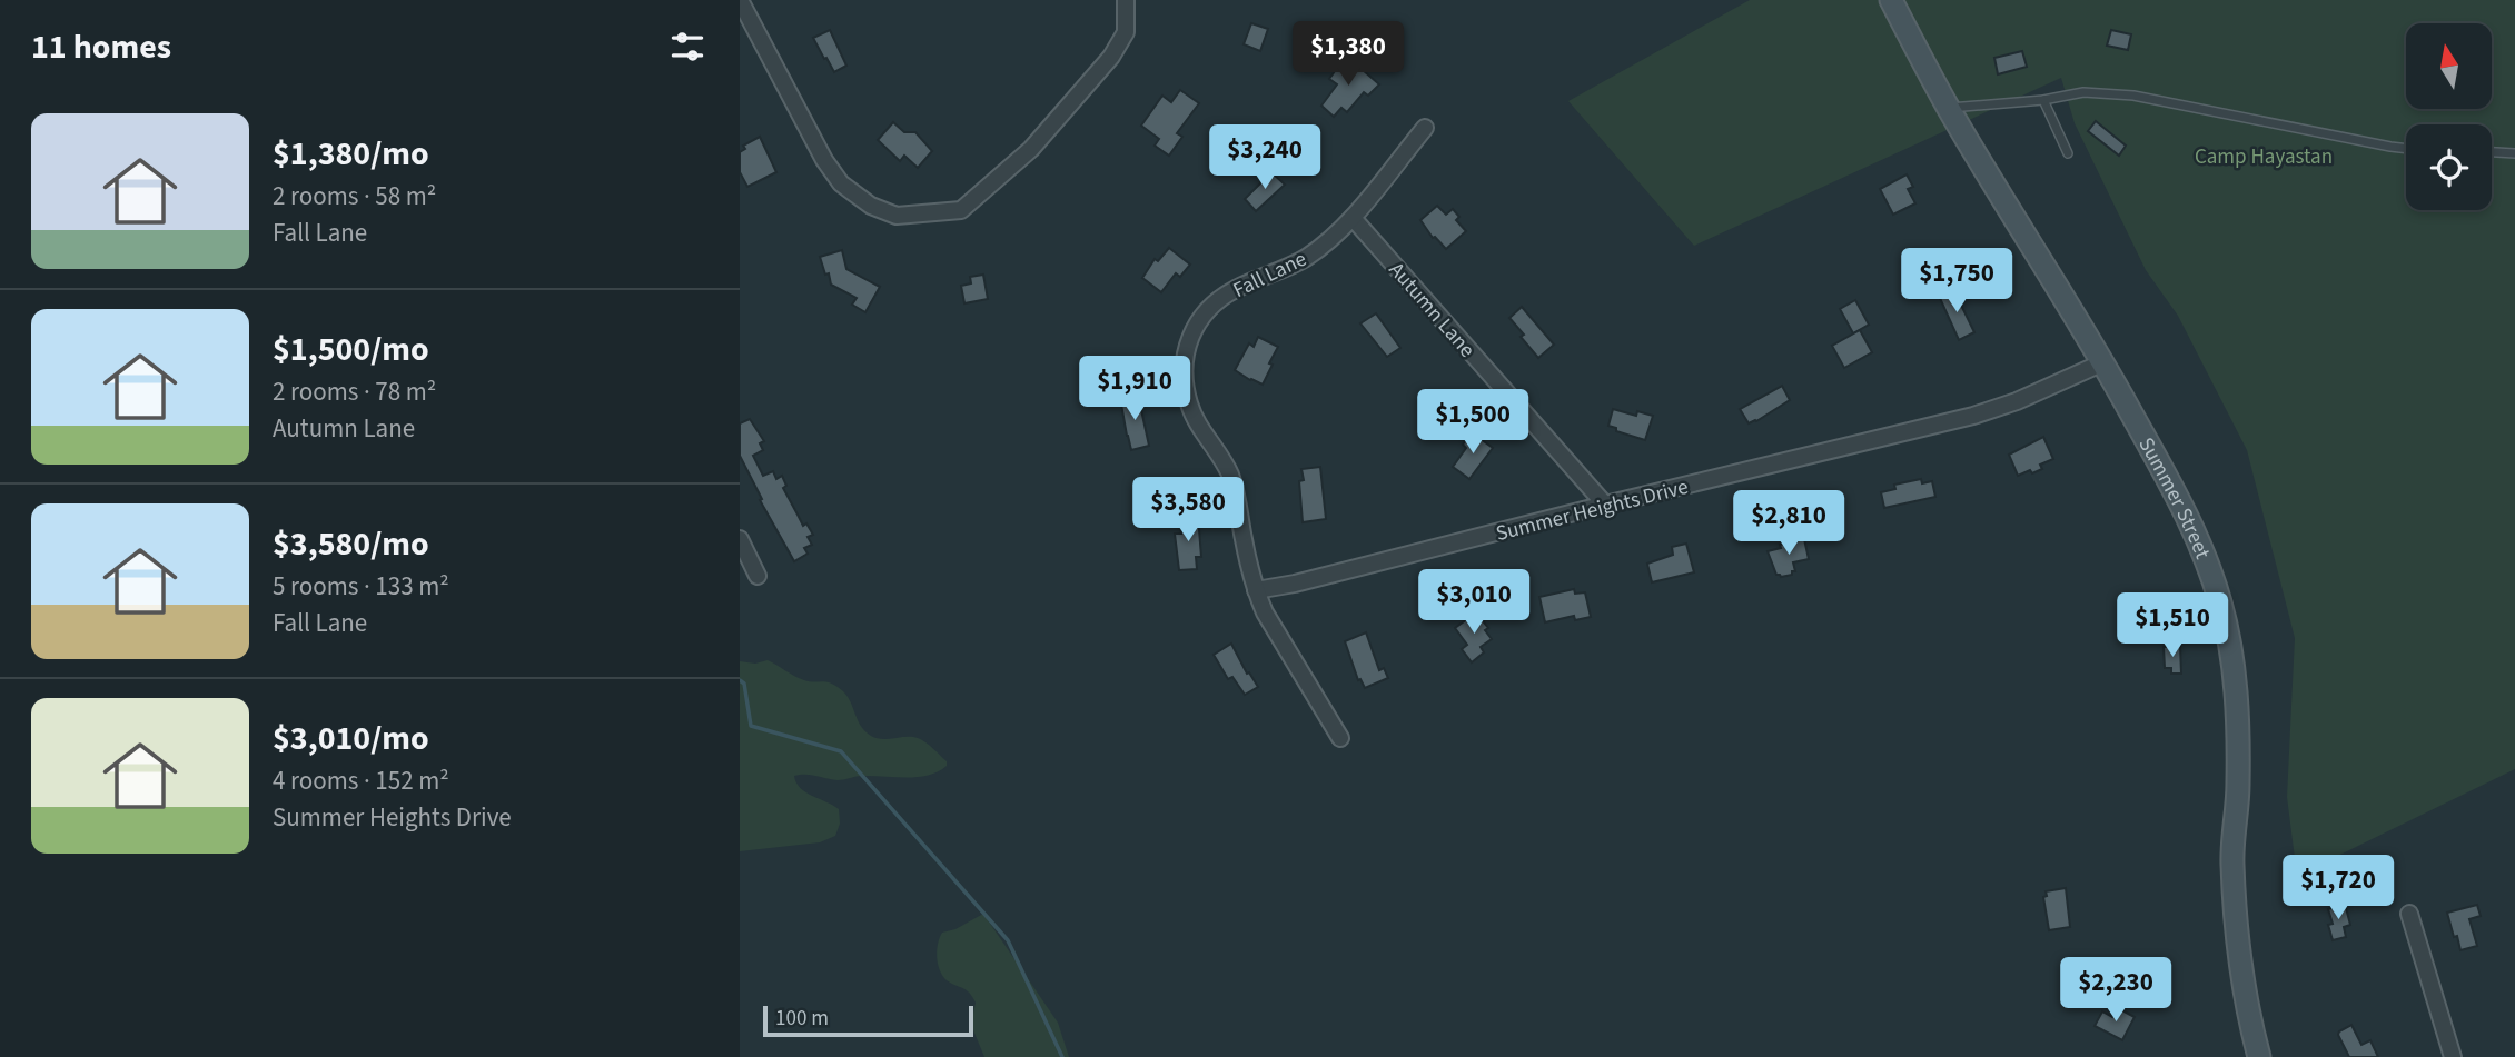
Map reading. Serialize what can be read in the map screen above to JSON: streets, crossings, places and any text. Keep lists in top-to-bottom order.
{
  "streets": {
    "main road": ["Summer Street"],
    "street": ["Fall Lane", "Autumn Lane", "Summer Heights Drive"]
  },
  "crossings": [
    ["Fall Lane", "Autumn Lane"],
    ["Fall Lane", "Summer Heights Drive"],
    ["Autumn Lane", "Summer Heights Drive"],
    ["Summer Street", "Summer Heights Drive"]
  ],
  "parks": ["Camp Hayastan"],
  "scale_bar": "100 m",
  "north": "top",
  "page": {
    "heading": "11 homes",
    "price": [
      "$1,380",
      "$3,240",
      "$1,750",
      "$1,910",
      "$1,500",
      "$3,580",
      "$2,810",
      "$3,010",
      "$1,510",
      "$1,720",
      "$2,230"
    ],
    "list": [
      {
        "name": "$1,380/mo",
        "note": "2 rooms · 58 m² · Fall Lane"
      },
      {
        "name": "$1,500/mo",
        "note": "2 rooms · 78 m² · Autumn Lane"
      },
      {
        "name": "$3,580/mo",
        "note": "5 rooms · 133 m² · Fall Lane"
      },
      {
        "name": "$3,010/mo",
        "note": "4 rooms · 152 m² · Summer Heights Drive"
      }
    ],
    "scale": "100 m"
  }
}
